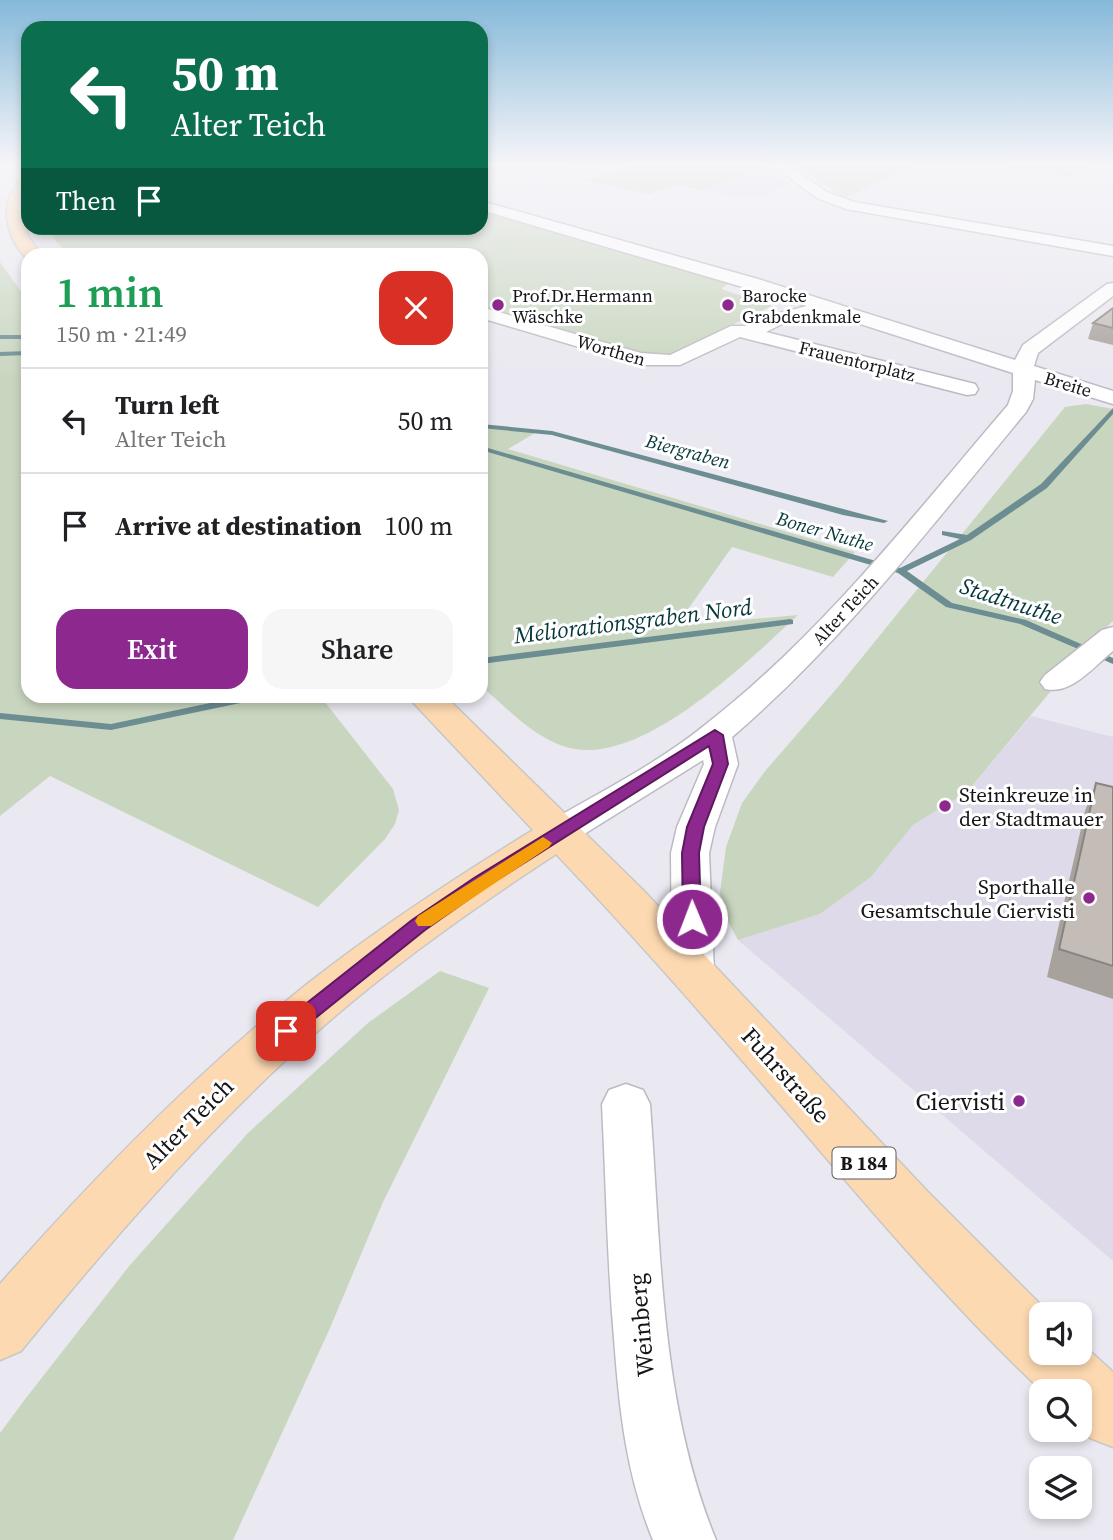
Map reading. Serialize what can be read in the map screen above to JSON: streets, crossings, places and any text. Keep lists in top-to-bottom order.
{
  "streets": {
    "main road": ["Alter Teich", "Fuhrstraße", "B 184"],
    "street": [
      "Worthen",
      "Frauentorplatz",
      "Breite",
      "Weinberg"
    ]
  },
  "crossings": [
    ["Worthen", "Frauentorplatz"],
    ["Frauentorplatz", "Breite"],
    ["Frauentorplatz", "Alter Teich"],
    ["Breite", "Alter Teich"],
    ["Alter Teich", "Fuhrstraße"],
    ["Alter Teich", "B 184"],
    ["Fuhrstraße", "B 184"]
  ],
  "water": [
    "Biergraben",
    "Boner Nuthe",
    "Stadtnuthe",
    "Meliorationsgraben Nord"
  ],
  "places": [
    "Prof.Dr.Hermann Wäschke",
    "Barocke Grabdenkmale",
    "Steinkreuze in der Stadtmauer",
    "Sporthalle Gesamtschule Ciervisti",
    "Ciervisti"
  ],
  "page": {
    "turn": ["50 m", "Alter Teich"],
    "then": "Then",
    "heading": ["1 min", "150 m · 21:49"],
    "list": [
      {
        "name": "Turn left",
        "note": "Alter Teich",
        "value": "50 m"
      },
      {
        "name": "Arrive at destination",
        "value": "100 m"
      }
    ],
    "buttons": ["Exit", "Share"]
  }
}
